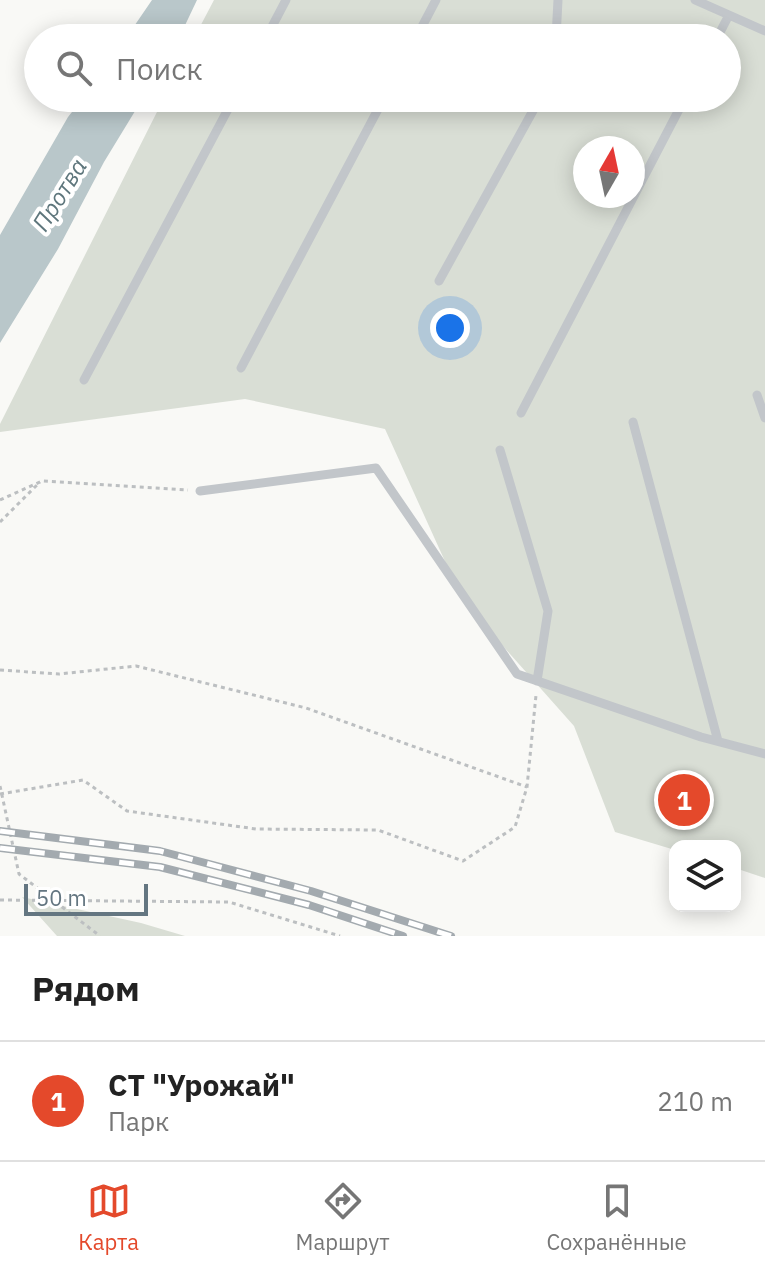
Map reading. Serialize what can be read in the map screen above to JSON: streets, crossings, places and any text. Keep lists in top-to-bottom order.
{
  "water": ["Протва"],
  "scale_bar": "50 m",
  "north": "top",
  "page": {
    "search": "Поиск",
    "pins": "1",
    "scale": "50 m",
    "heading": "Рядом",
    "list": [
      {
        "mark": "1",
        "name": "СТ \"Урожай\"",
        "note": "Парк",
        "value": "210 m"
      }
    ],
    "nav": ["Карта", "Маршрут", "Сохранённые"]
  }
}
